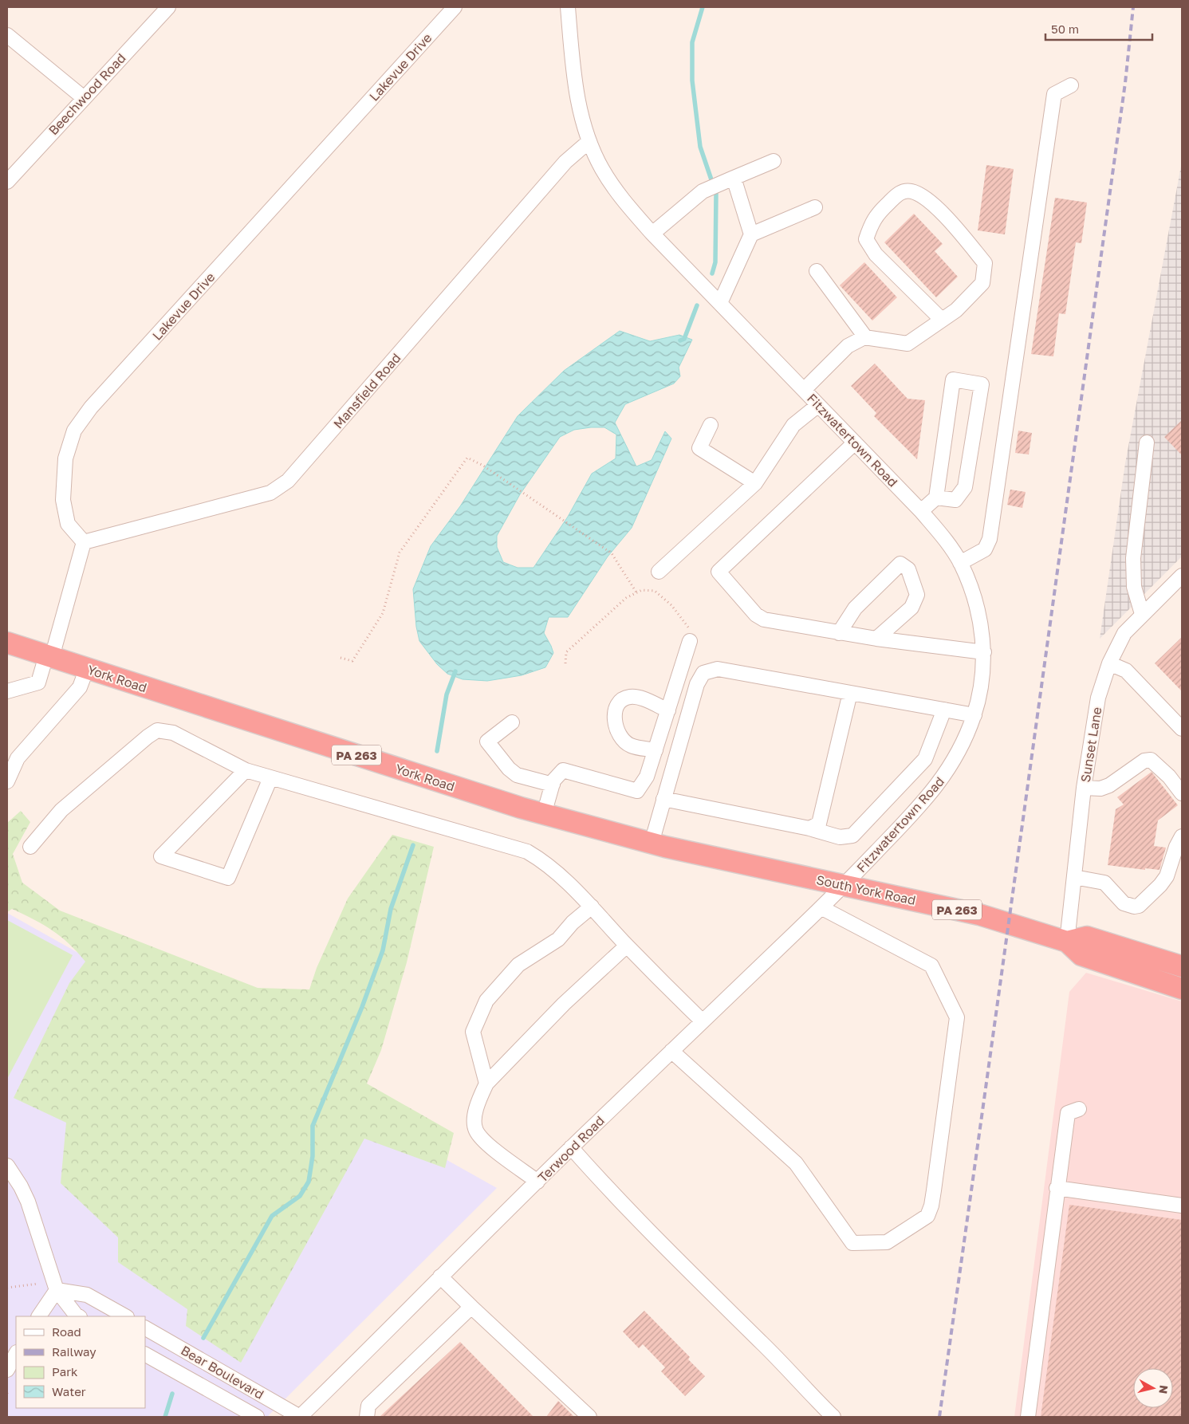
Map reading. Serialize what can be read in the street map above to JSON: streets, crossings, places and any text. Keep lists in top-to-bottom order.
{
  "streets": {
    "highway": ["York Road", "PA 263", "South York Road"],
    "street": [
      "Lakevue Drive",
      "Beechwood Road",
      "Mansfield Road",
      "Fitzwatertown Road",
      "Sunset Lane",
      "Terwood Road",
      "Bear Boulevard"
    ]
  },
  "crossings": [
    ["Lakevue Drive", "Mansfield Road"],
    ["Mansfield Road", "Fitzwatertown Road"],
    ["Fitzwatertown Road", "South York Road"],
    ["Fitzwatertown Road", "Terwood Road"],
    ["York Road", "South York Road"],
    ["Sunset Lane", "South York Road"],
    ["South York Road", "Terwood Road"],
    ["Terwood Road", "Bear Boulevard"]
  ],
  "legend": [
    "Road",
    "Railway",
    "Park",
    "Water"
  ],
  "scale_bar": "50 m",
  "north": "right"
}
